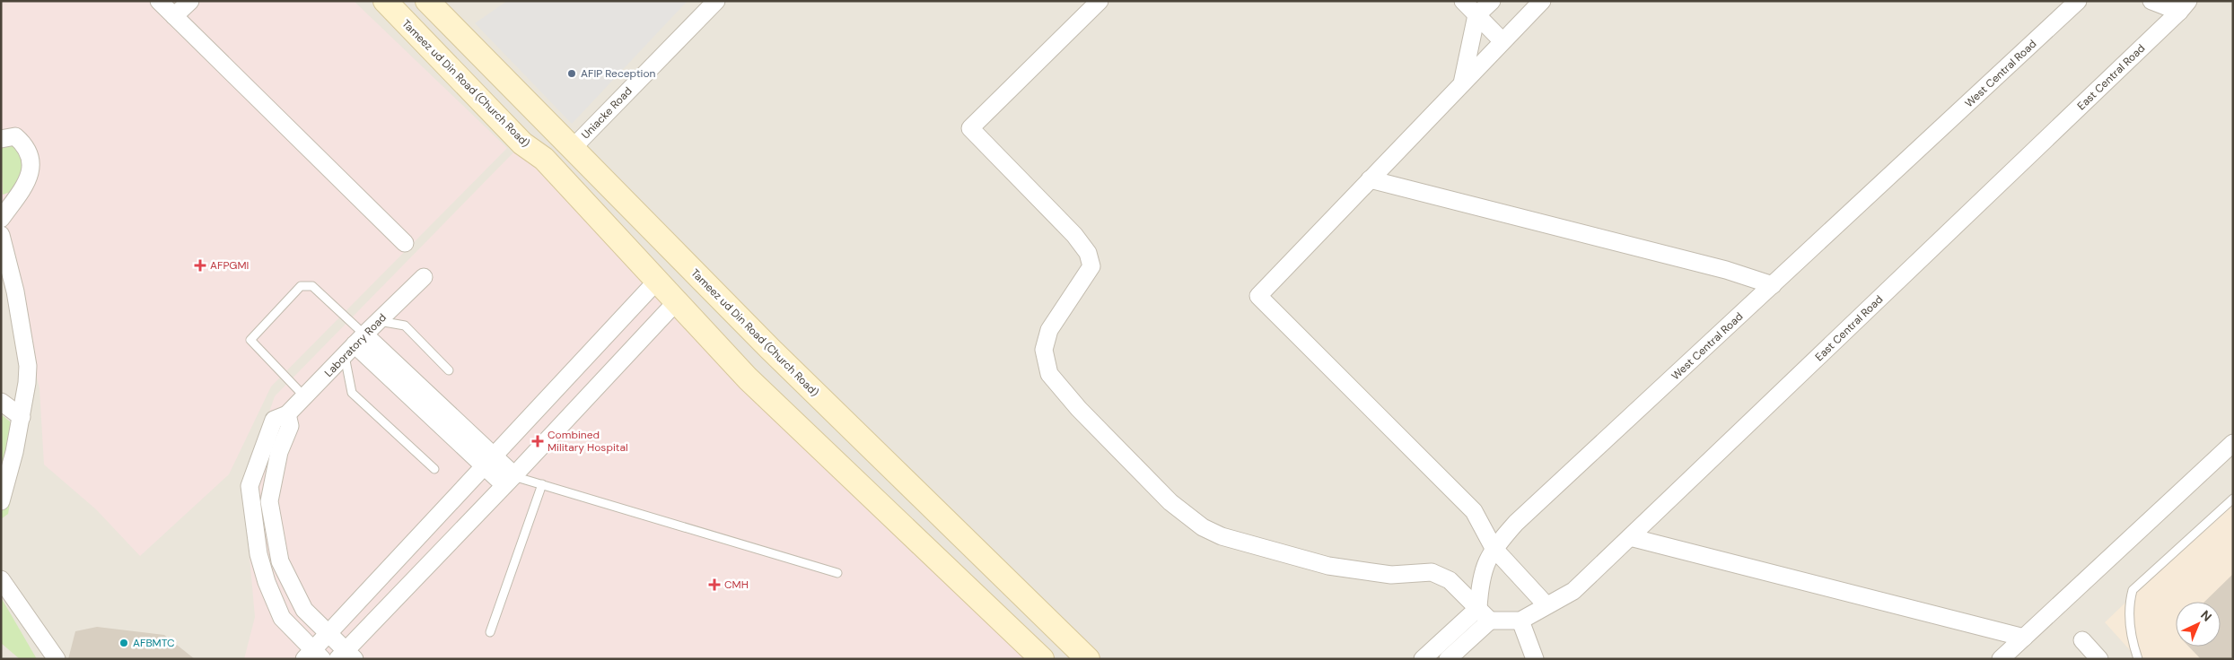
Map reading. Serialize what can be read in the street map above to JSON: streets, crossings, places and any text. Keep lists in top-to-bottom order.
{
  "streets": {
    "main road": ["Tameez ud Din Road (Church Road)"],
    "street": [
      "West Central Road",
      "East Central Road",
      "Uniacke Road",
      "Laboratory Road"
    ]
  },
  "crossings": [
    ["Tameez ud Din Road (Church Road)", "Uniacke Road"]
  ],
  "places": {
    "other": ["AFIP Reception", "AFBMTC"],
    "health": ["AFPGMI", "Combined Military Hospital", "CMH"]
  },
  "north": "top right"
}
